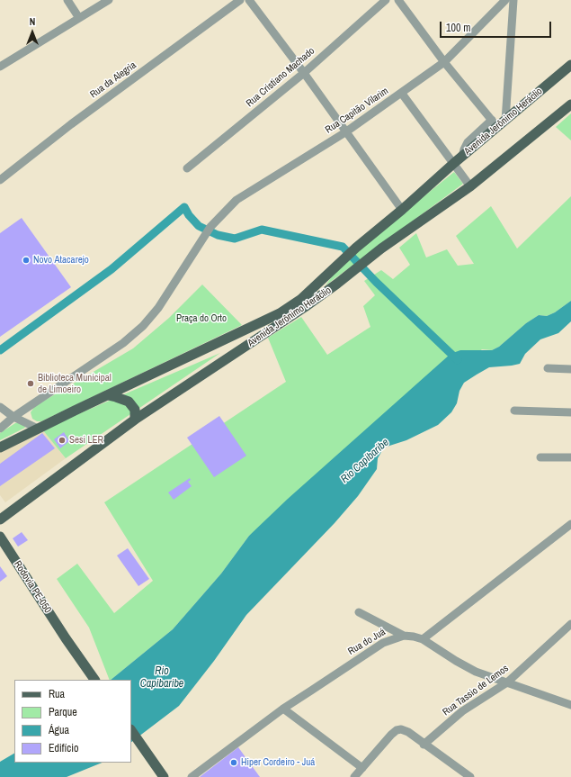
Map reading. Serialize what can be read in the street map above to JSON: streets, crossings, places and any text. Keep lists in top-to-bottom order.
{
  "streets": {
    "main road": ["Avenida Jerônimo Heráclio", "Rodovia PE-050"],
    "street": [
      "Rua Cristiano Machado",
      "Rua da Alegria",
      "Rua Capitão Vilarim",
      "Rua do Juá",
      "Rua Tassio de Lemos"
    ]
  },
  "water": ["Rio Capibaribe"],
  "parks": ["Praça do Orto"],
  "places": [
    "Novo Atacarejo",
    "Biblioteca Municipal de Limoeiro",
    "Sesi LER",
    "Hiper Cordeiro - Juá"
  ],
  "legend": [
    "Rua",
    "Parque",
    "Água",
    "Edifício"
  ],
  "scale_bar": "100 m",
  "north": "top"
}
